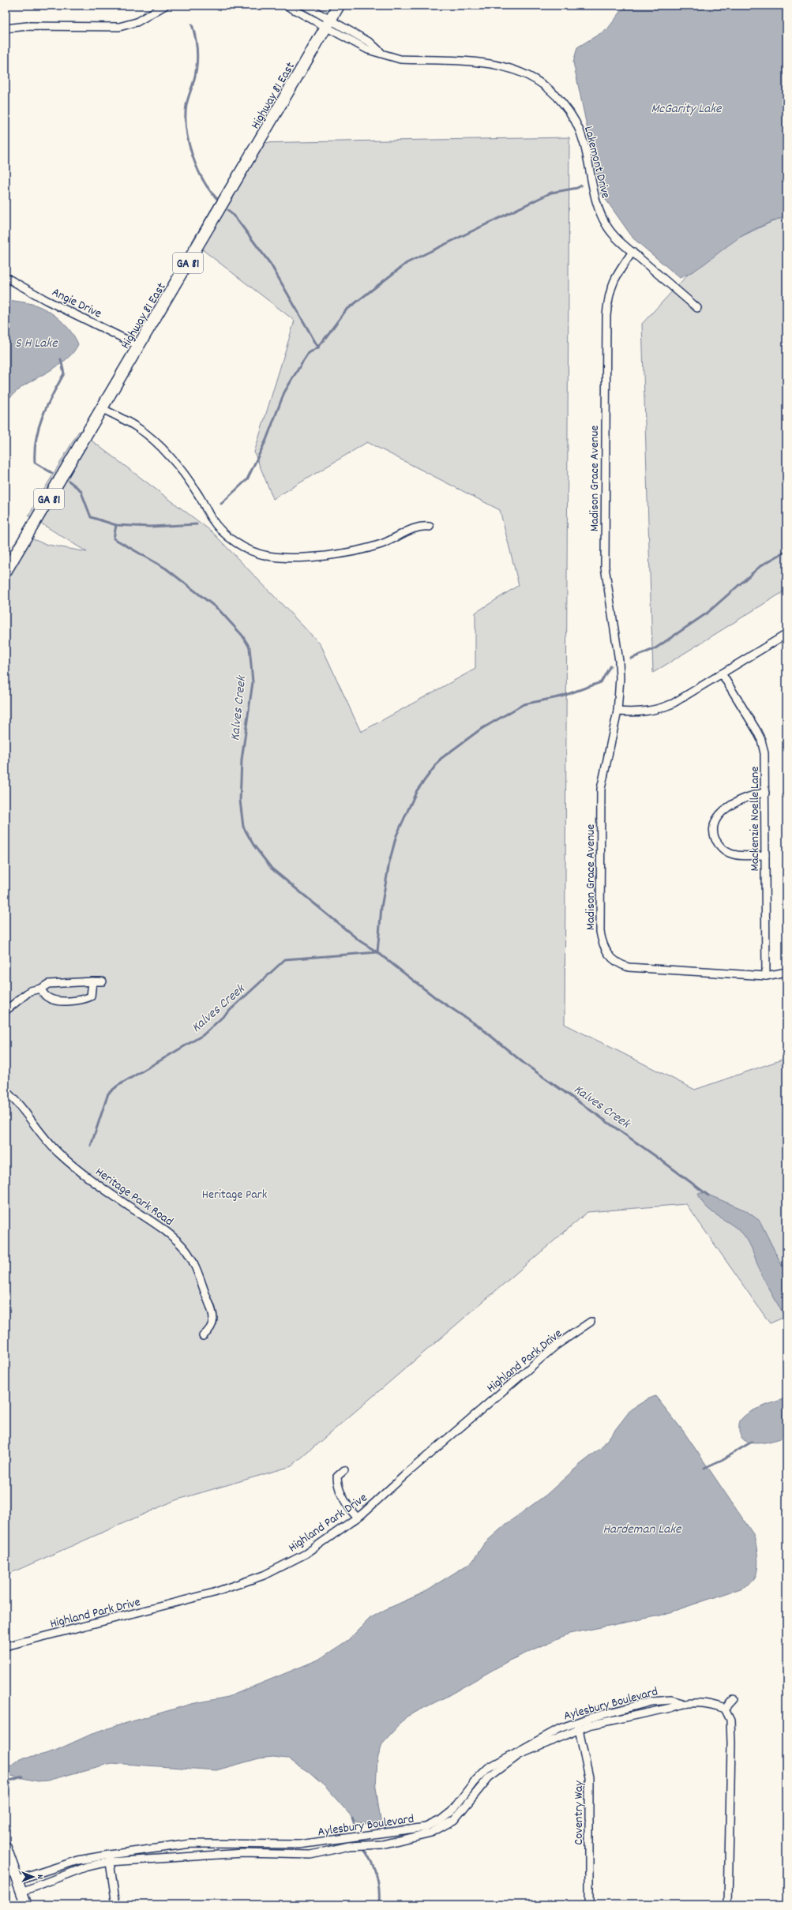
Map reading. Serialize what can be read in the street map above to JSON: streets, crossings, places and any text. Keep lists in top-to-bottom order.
{
  "streets": {
    "main road": ["Highway 81 East", "GA 81"],
    "street": [
      "Lakemont Drive",
      "Angie Drive",
      "Madison Grace Avenue",
      "Mackenzie Noelle Lane",
      "Heritage Park Road",
      "Highland Park Drive",
      "Aylesbury Boulevard",
      "Coventry Way"
    ]
  },
  "crossings": [
    ["Highway 81 East", "Lakemont Drive"],
    ["Highway 81 East", "Angie Drive"],
    ["Lakemont Drive", "Madison Grace Avenue"],
    ["Madison Grace Avenue", "Mackenzie Noelle Lane"],
    ["Aylesbury Boulevard", "Coventry Way"]
  ],
  "water": [
    "McGarity Lake",
    "S H Lake",
    "Kalves Creek",
    "Hardeman Lake"
  ],
  "parks": ["Heritage Park"],
  "north": "right"
}
